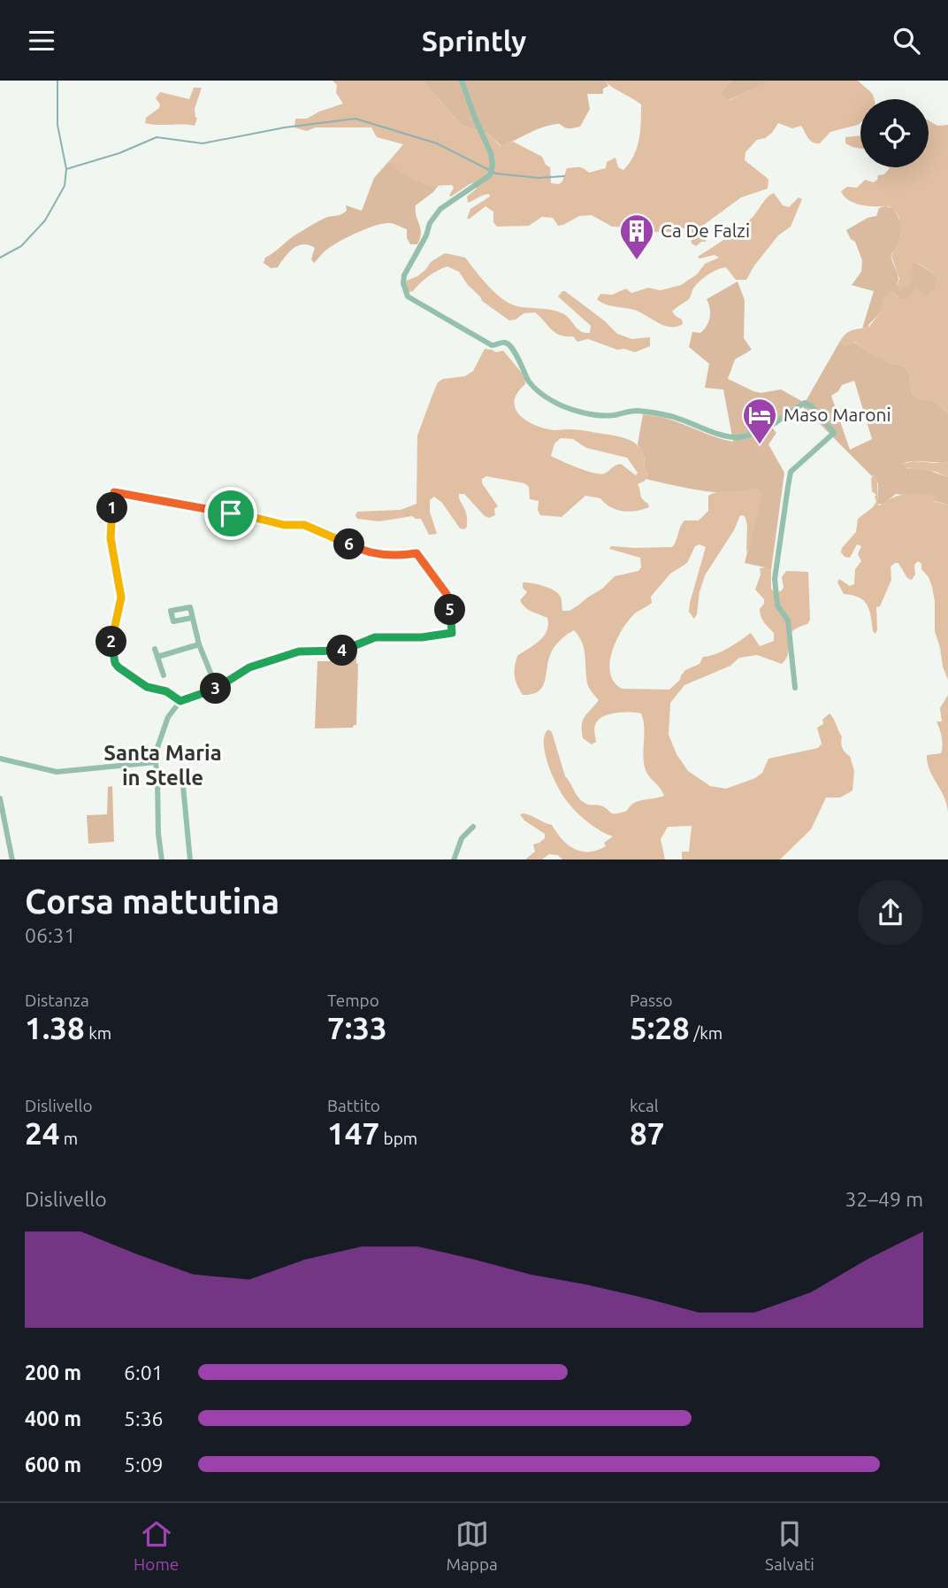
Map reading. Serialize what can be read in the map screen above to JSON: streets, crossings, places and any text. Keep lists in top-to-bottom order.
{
  "districts": ["Santa Maria in Stelle"],
  "places": {
    "building": ["Ca De Falzi"],
    "hotel": ["Maso Maroni"]
  },
  "page": {
    "header": "Sprintly",
    "pins": [
      "1",
      "6",
      "5",
      "2",
      "4",
      "3"
    ],
    "heading": ["Corsa mattutina", "06:31"],
    "stats": [
      ["Distanza", "1.38 km"],
      ["Tempo", "7:33"],
      ["Passo", "5:28 /km"],
      ["Dislivello", "24 m"],
      ["Battito", "147 bpm"],
      ["kcal", "87"]
    ],
    "chart": ["Dislivello", "32–49 m"],
    "list": [
      {
        "name": "200 m",
        "note": "6:01"
      },
      {
        "name": "400 m",
        "note": "5:36"
      },
      {
        "name": "600 m",
        "note": "5:09"
      }
    ],
    "tabs": ["Home", "Mappa", "Salvati"]
  }
}
